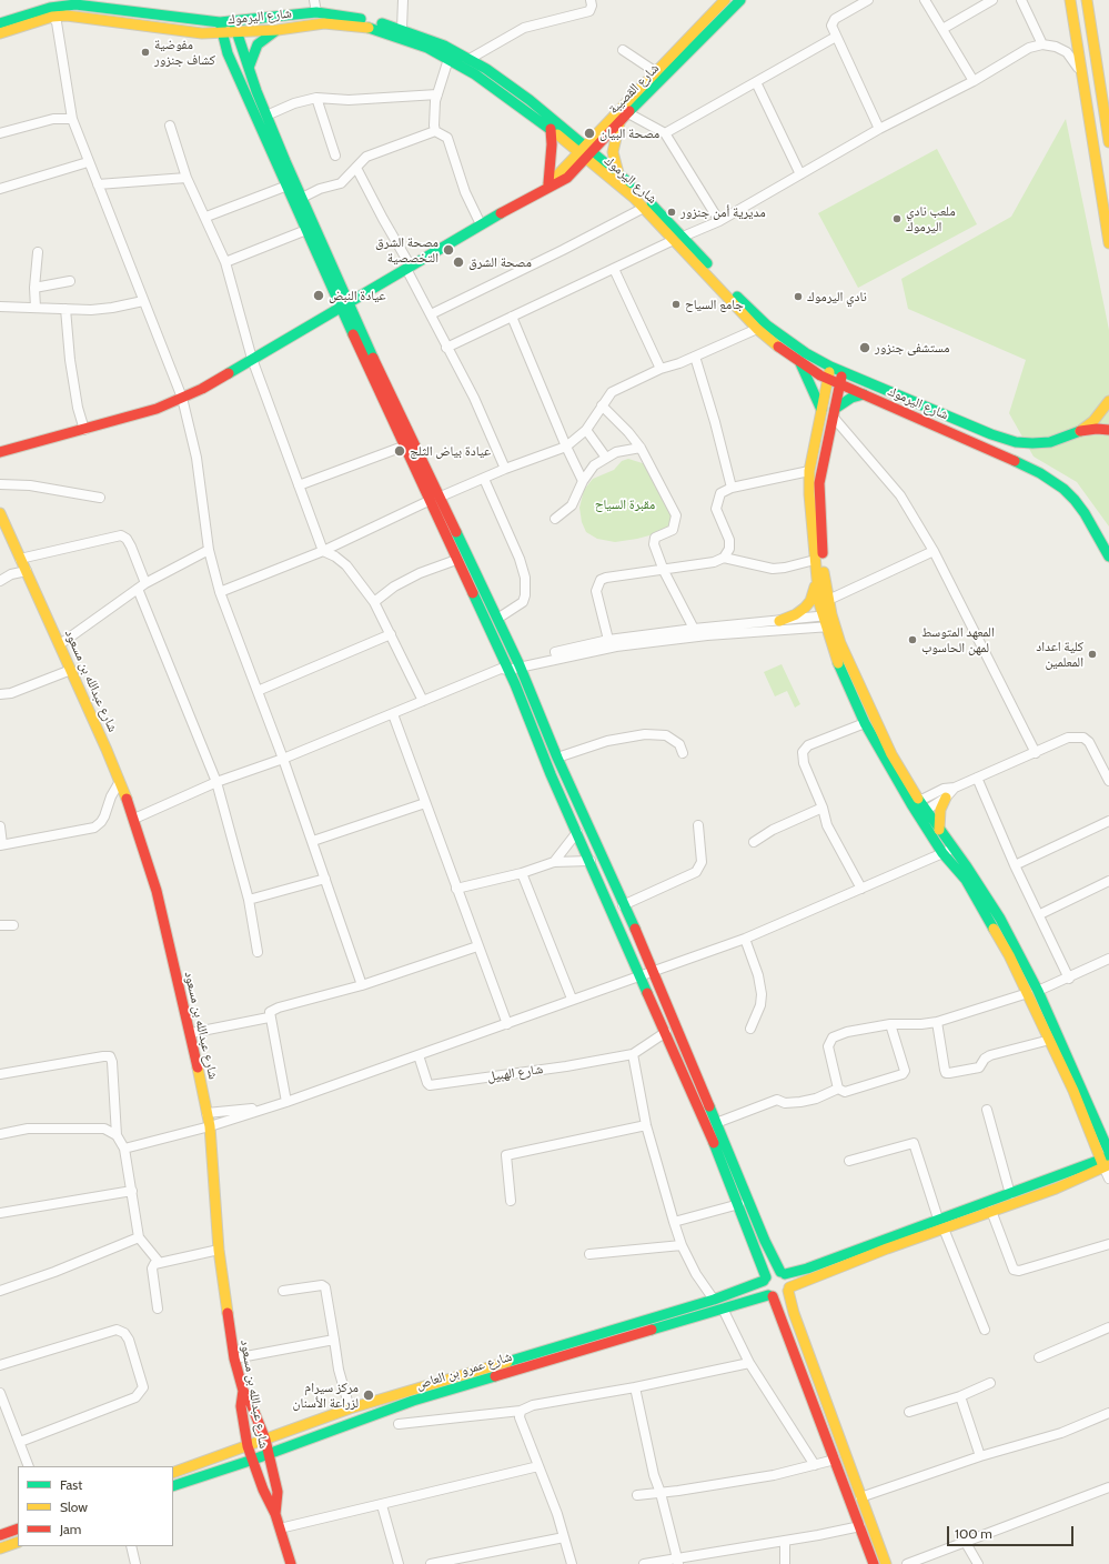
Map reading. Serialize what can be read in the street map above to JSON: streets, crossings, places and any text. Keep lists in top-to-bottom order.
{
  "streets": {
    "main road": [
      "شارع اليرموك",
      "شارع القصيبة",
      "شارع عبدالله بن مسعود",
      "شارع عمرو بن العاص"
    ],
    "street": ["شارع الهبيل"]
  },
  "crossings": [
    ["شارع اليرموك", "شارع القصيبة"],
    ["شارع عبدالله بن مسعود", "شارع عمرو بن العاص"]
  ],
  "parks": ["مقبرة السياح"],
  "places": [
    "مفوضية كشاف جنزور",
    "مصحة البيان",
    "مديرية أمن جنزور",
    "ملعب نادي اليرموك",
    "مصحة الشرق التخصصية",
    "مصحة الشرق",
    "عيادة النبض",
    "نادي اليرموك",
    "جامع السياح",
    "مستشفى جنزور",
    "عيادة بياض الثلج",
    "المعهد المتوسط لمهن الحاسوب",
    "كلية اعداد المعلمين",
    "مركز سيرام لزراعة الأسنان"
  ],
  "legend": ["Fast", "Slow", "Jam"],
  "scale_bar": "100 m"
}
